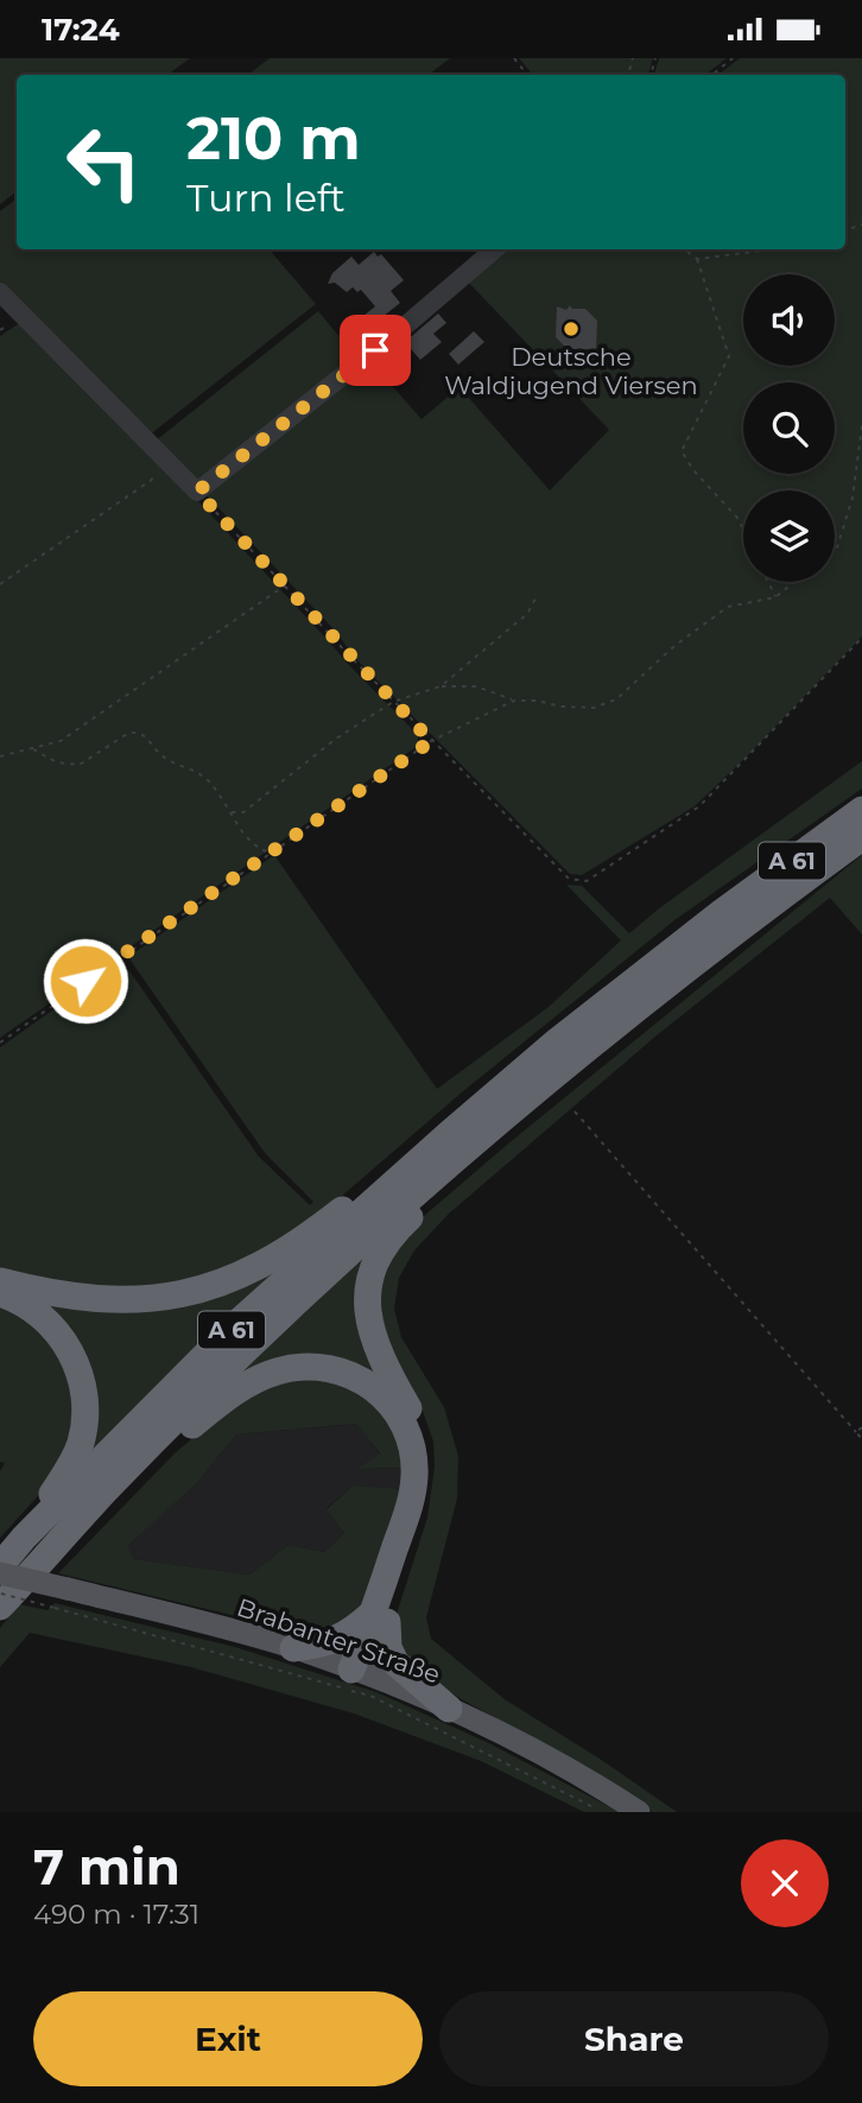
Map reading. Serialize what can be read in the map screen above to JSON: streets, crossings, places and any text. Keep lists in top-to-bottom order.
{
  "streets": {
    "highway": ["A 61"],
    "main road": ["Brabanter Straße"]
  },
  "places": ["Deutsche Waldjugend Viersen"],
  "page": {
    "status": "17:24",
    "turn": ["210 m", "Turn left"],
    "heading": ["7 min", "490 m · 17:31"],
    "buttons": ["Exit", "Share"]
  }
}
